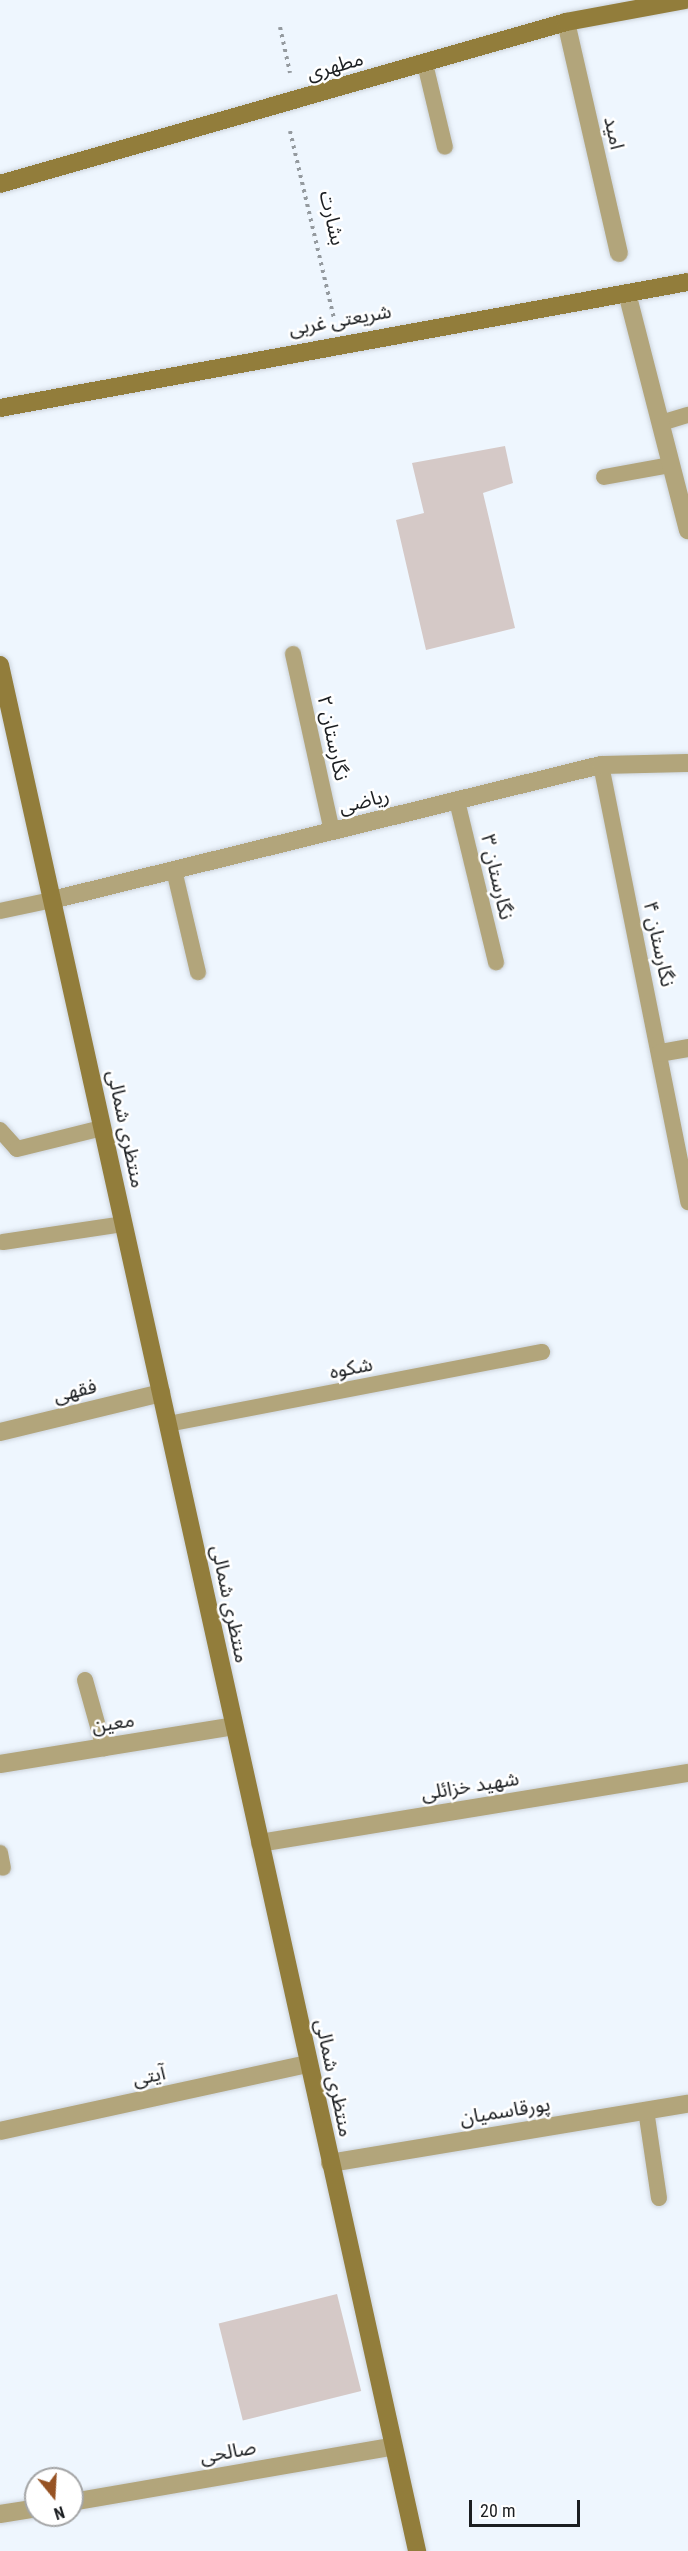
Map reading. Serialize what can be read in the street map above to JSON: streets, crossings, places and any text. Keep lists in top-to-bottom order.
{
  "streets": {
    "main road": ["مطهری", "شریعتی غربی", "منتظری شمالی"],
    "street": [
      "امید",
      "ریاضی",
      "فقهی",
      "معین",
      "شهید خزائلی",
      "آیتی",
      "پورقاسمیان",
      "صالحی"
    ],
    "lane": [
      "نگارستان ۲",
      "نگارستان ۳",
      "نگارستان ۴",
      "شکوه"
    ],
    "path": ["بشارت"]
  },
  "crossings": [
    ["مطهری", "امید"],
    ["مطهری", "بشارت"],
    ["بشارت", "شریعتی غربی"],
    ["نگارستان ۲", "ریاضی"],
    ["ریاضی", "نگارستان ۳"],
    ["ریاضی", "نگارستان ۴"],
    ["ریاضی", "منتظری شمالی"],
    ["منتظری شمالی", "شکوه"],
    ["منتظری شمالی", "فقهی"],
    ["منتظری شمالی", "معین"],
    ["منتظری شمالی", "شهید خزائلی"],
    ["منتظری شمالی", "آیتی"],
    ["منتظری شمالی", "پورقاسمیان"],
    ["منتظری شمالی", "صالحی"]
  ],
  "scale_bar": "20 m",
  "north": "bottom"
}
